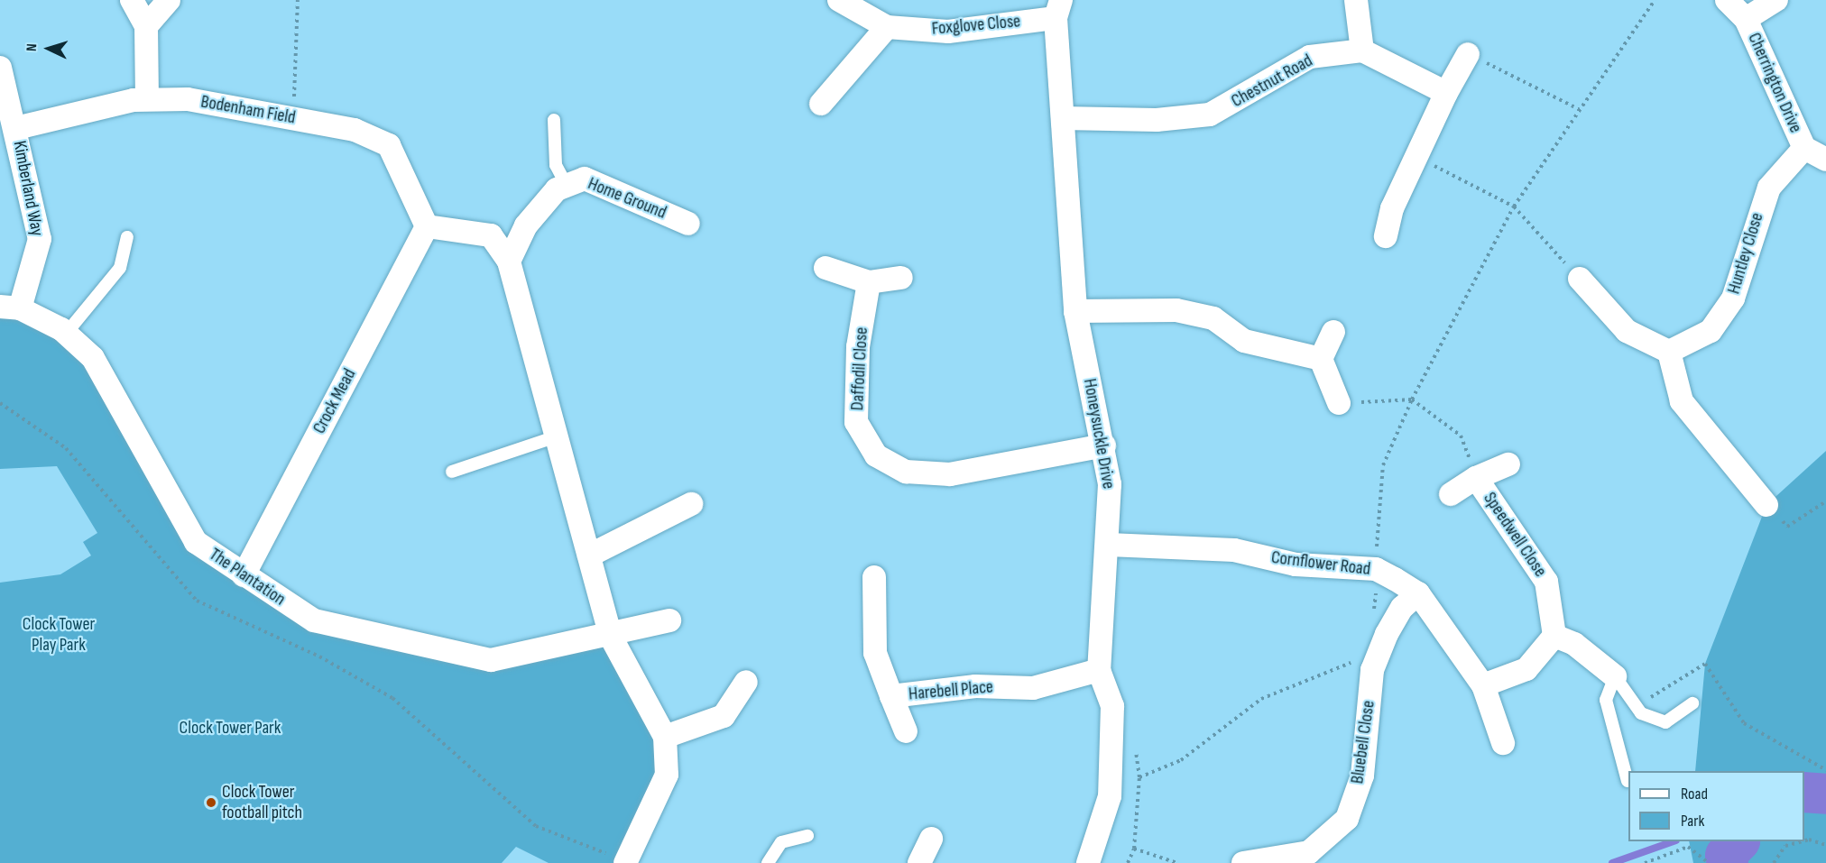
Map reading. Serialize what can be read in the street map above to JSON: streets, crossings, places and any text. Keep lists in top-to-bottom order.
{
  "streets": {
    "street": [
      "Foxglove Close",
      "Chestnut Road",
      "Cherrington Drive",
      "Bodenham Field",
      "Kimberland Way",
      "Home Ground",
      "Huntley Close",
      "Daffodil Close",
      "Crock Mead",
      "Honeysuckle Drive",
      "Speedwell Close",
      "Cornflower Road",
      "The Plantation",
      "Harebell Place",
      "Bluebell Close"
    ]
  },
  "crossings": [
    ["Foxglove Close", "Honeysuckle Drive"],
    ["Chestnut Road", "Honeysuckle Drive"],
    ["Cherrington Drive", "Huntley Close"],
    ["Bodenham Field", "Kimberland Way"],
    ["Bodenham Field", "Crock Mead"],
    ["Kimberland Way", "The Plantation"],
    ["Daffodil Close", "Honeysuckle Drive"],
    ["Crock Mead", "The Plantation"],
    ["Honeysuckle Drive", "Cornflower Road"],
    ["Honeysuckle Drive", "Harebell Place"],
    ["Cornflower Road", "Bluebell Close"]
  ],
  "parks": ["Clock Tower Play Park", "Clock Tower Park"],
  "places": ["Clock Tower football pitch"],
  "legend": ["Road", "Park"],
  "north": "left"
}
